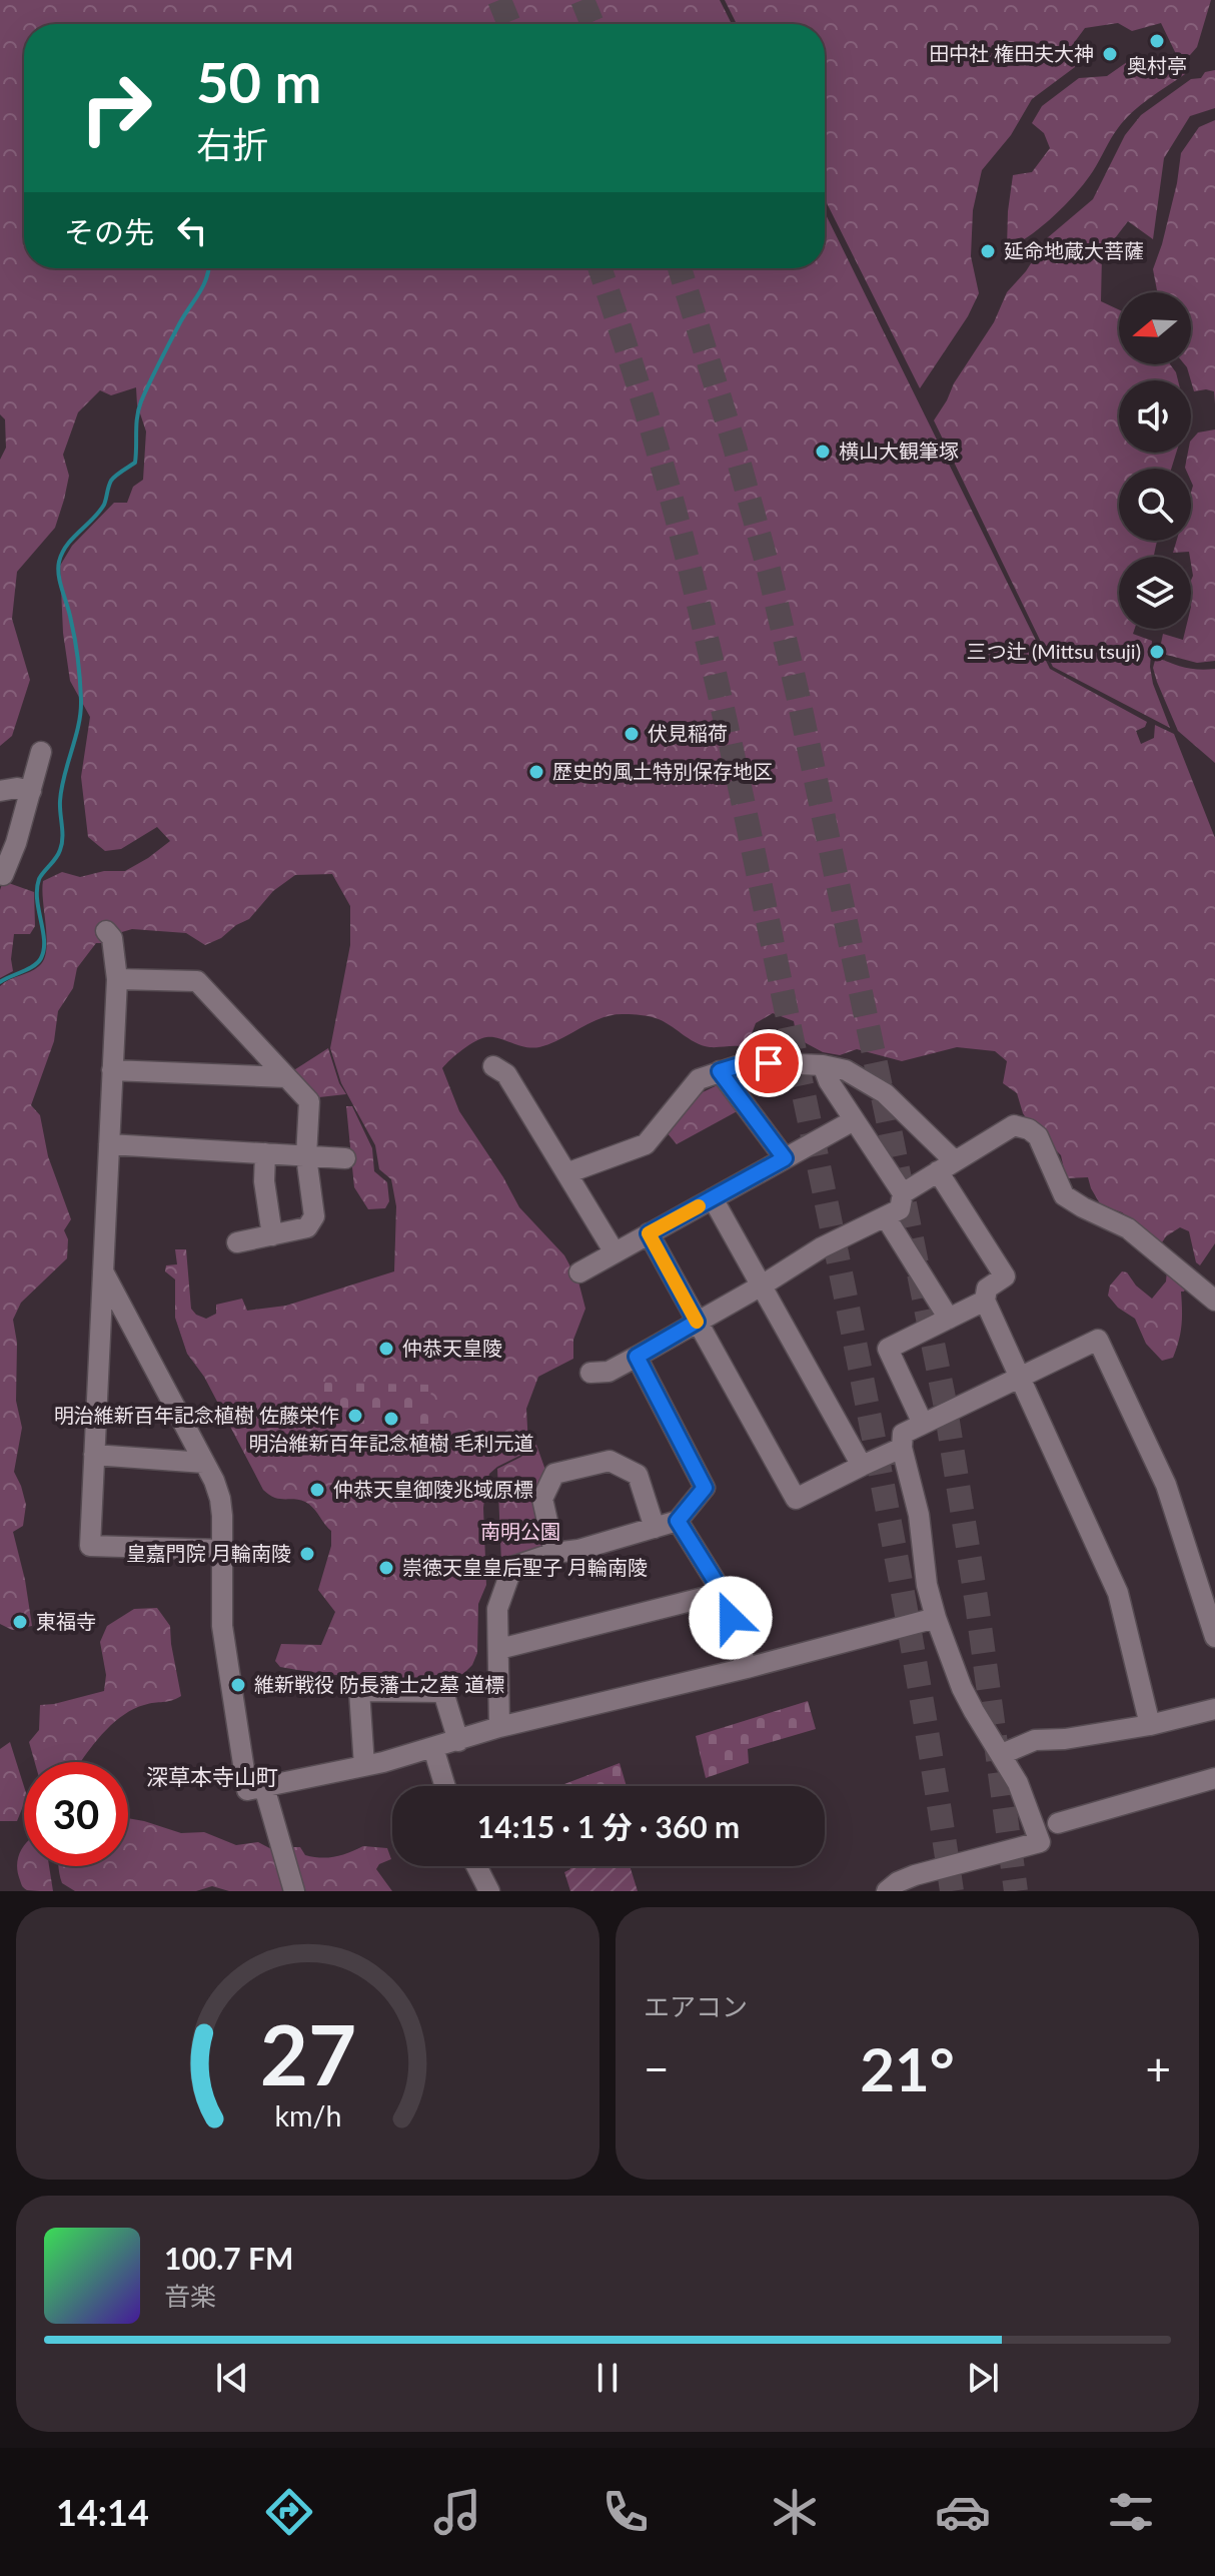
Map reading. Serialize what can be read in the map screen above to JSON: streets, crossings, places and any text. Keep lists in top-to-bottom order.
{
  "districts": ["深草本寺山町"],
  "parks": ["南明公園"],
  "places": [
    "奥村亭",
    "田中社 権田夫大神",
    "延命地蔵大菩薩",
    "横山大観筆塚",
    "三つ辻 (Mittsu tsuji)",
    "伏見稲荷",
    "歴史的風土特別保存地区",
    "仲恭天皇陵",
    "明治維新百年記念植樹 佐藤栄作",
    "明治維新百年記念植樹 毛利元道",
    "仲恭天皇御陵兆域原標",
    "皇嘉門院 月輪南陵",
    "崇徳天皇皇后聖子 月輪南陵",
    "東福寺",
    "維新戦役 防長藩士之墓 道標"
  ],
  "north": "left",
  "page": {
    "turn": ["50 m", "右折"],
    "then": "その先",
    "limit": "30",
    "trip": "14:15 · 1 分 · 360 m",
    "tile": "エアコン",
    "heat": ["−", "21°", "+"],
    "song": ["100.7 FM", "音楽"],
    "tabs": "14:14",
    "gauge": ["27", "km/h"]
  }
}
